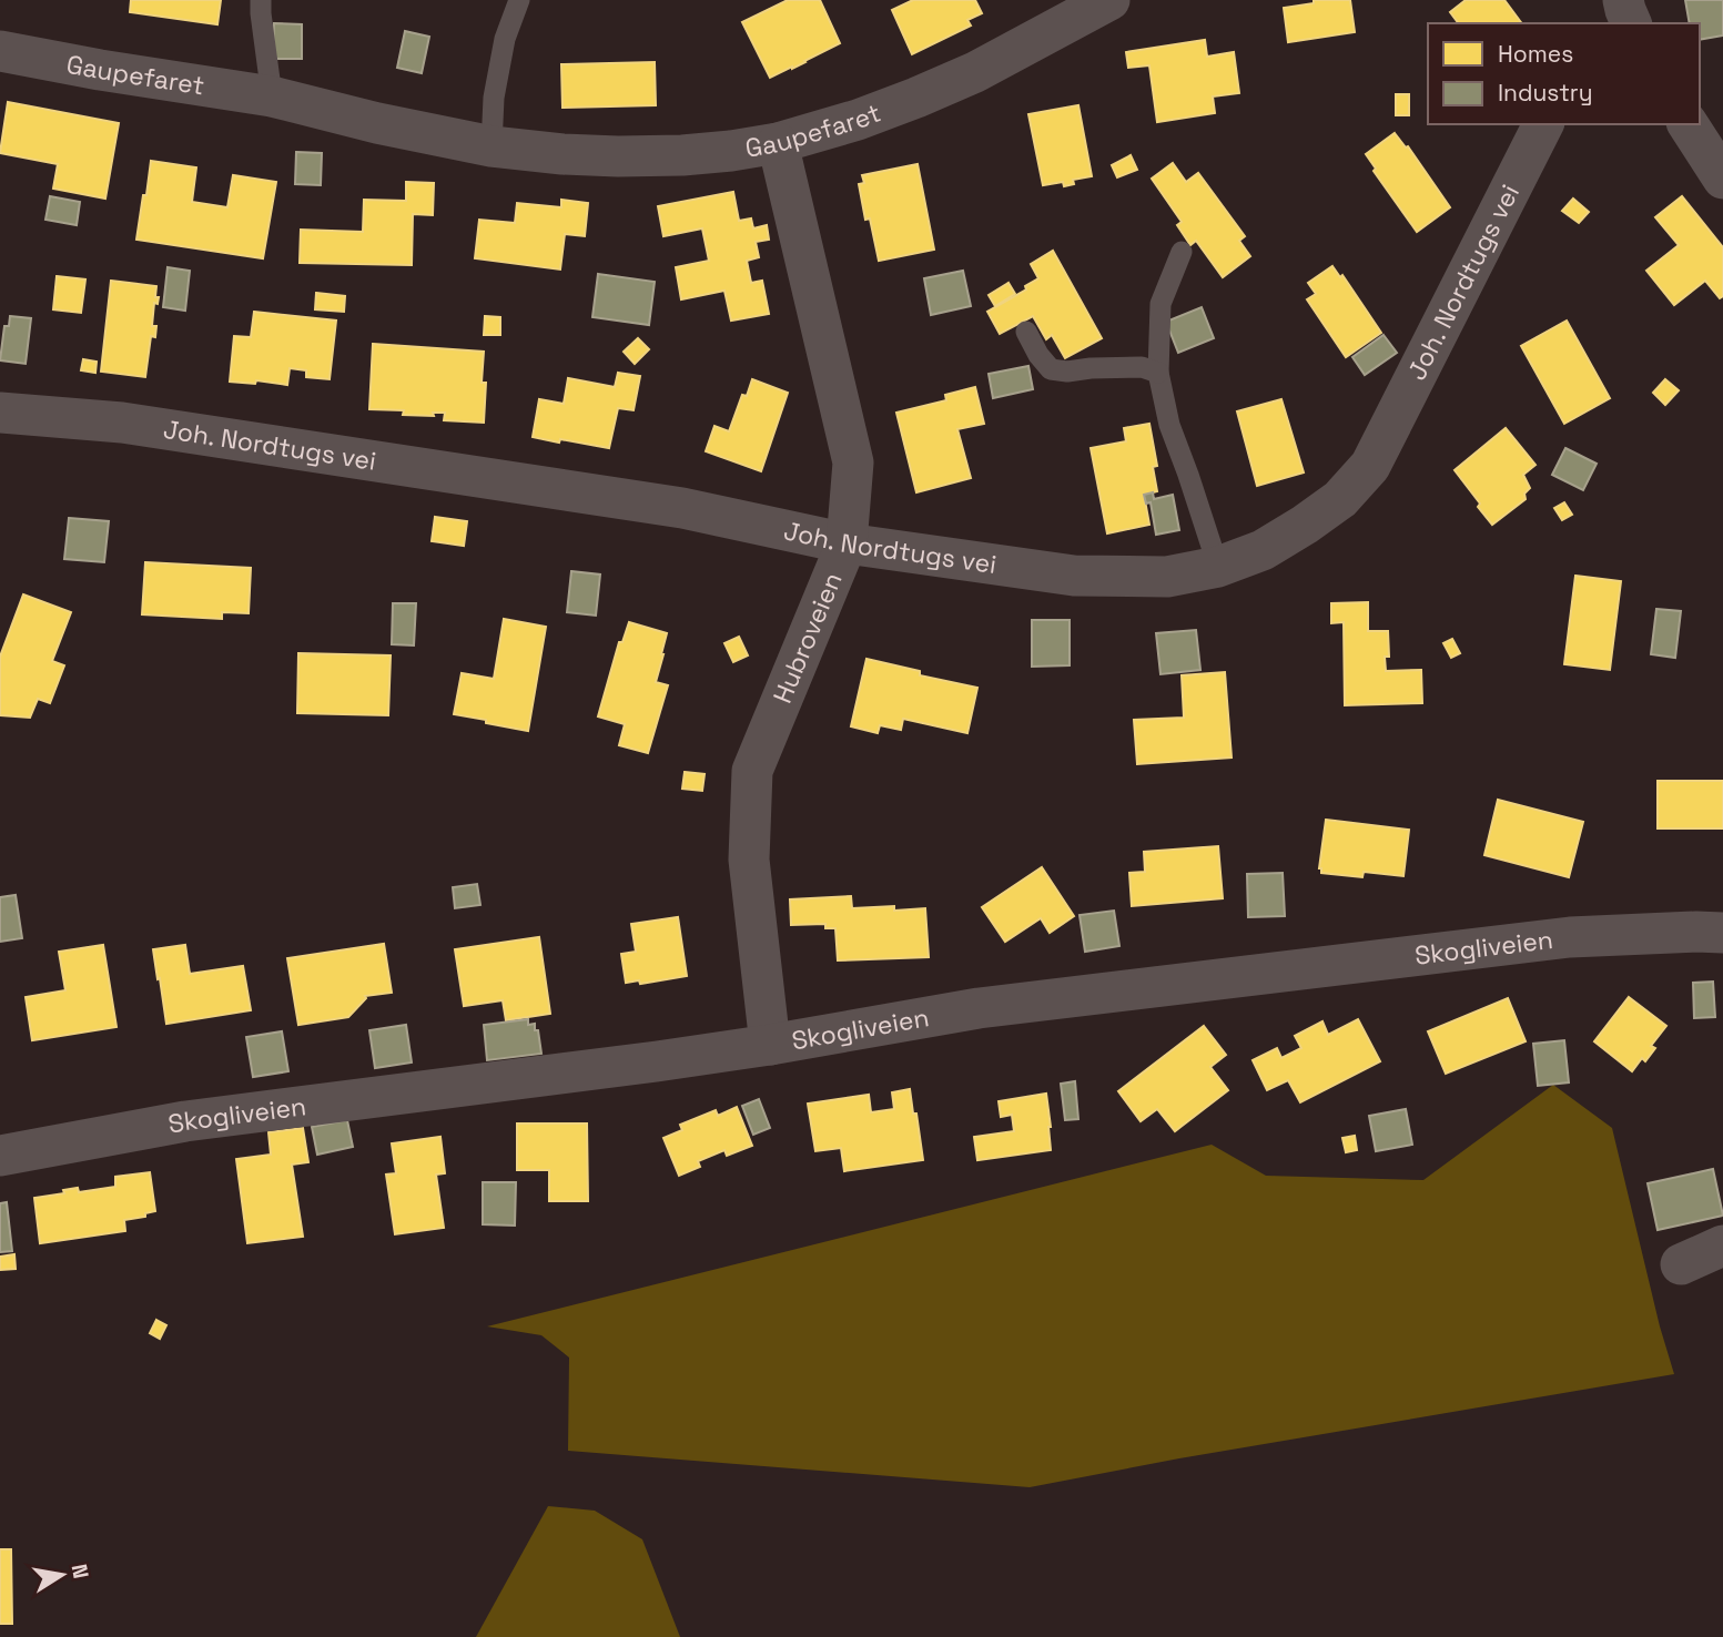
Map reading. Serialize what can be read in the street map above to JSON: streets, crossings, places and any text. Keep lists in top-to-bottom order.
{
  "streets": {
    "street": [
      "Gaupefaret",
      "Joh. Nordtugs vei",
      "Hubroveien",
      "Skogliveien"
    ]
  },
  "crossings": [
    ["Gaupefaret", "Hubroveien"],
    ["Joh. Nordtugs vei", "Hubroveien"],
    ["Hubroveien", "Skogliveien"]
  ],
  "legend": ["Homes", "Industry"],
  "north": "right"
}
